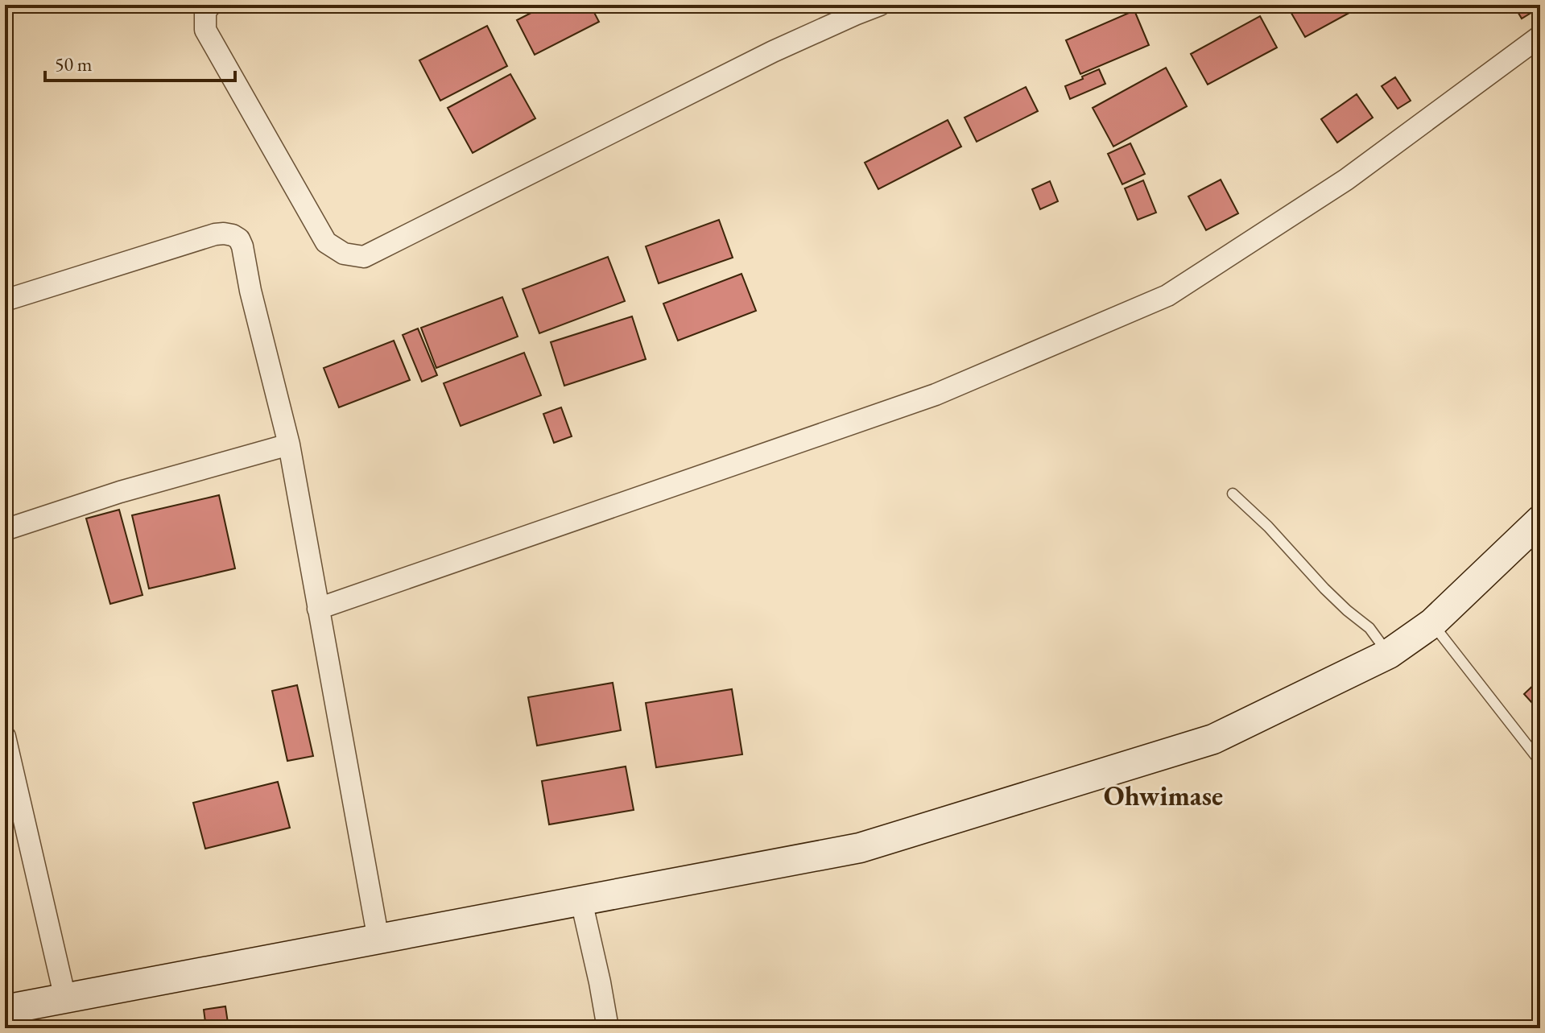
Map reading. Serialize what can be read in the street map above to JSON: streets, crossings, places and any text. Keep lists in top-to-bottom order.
{
  "districts": ["Ohwimase"],
  "scale_bar": "50 m"
}
